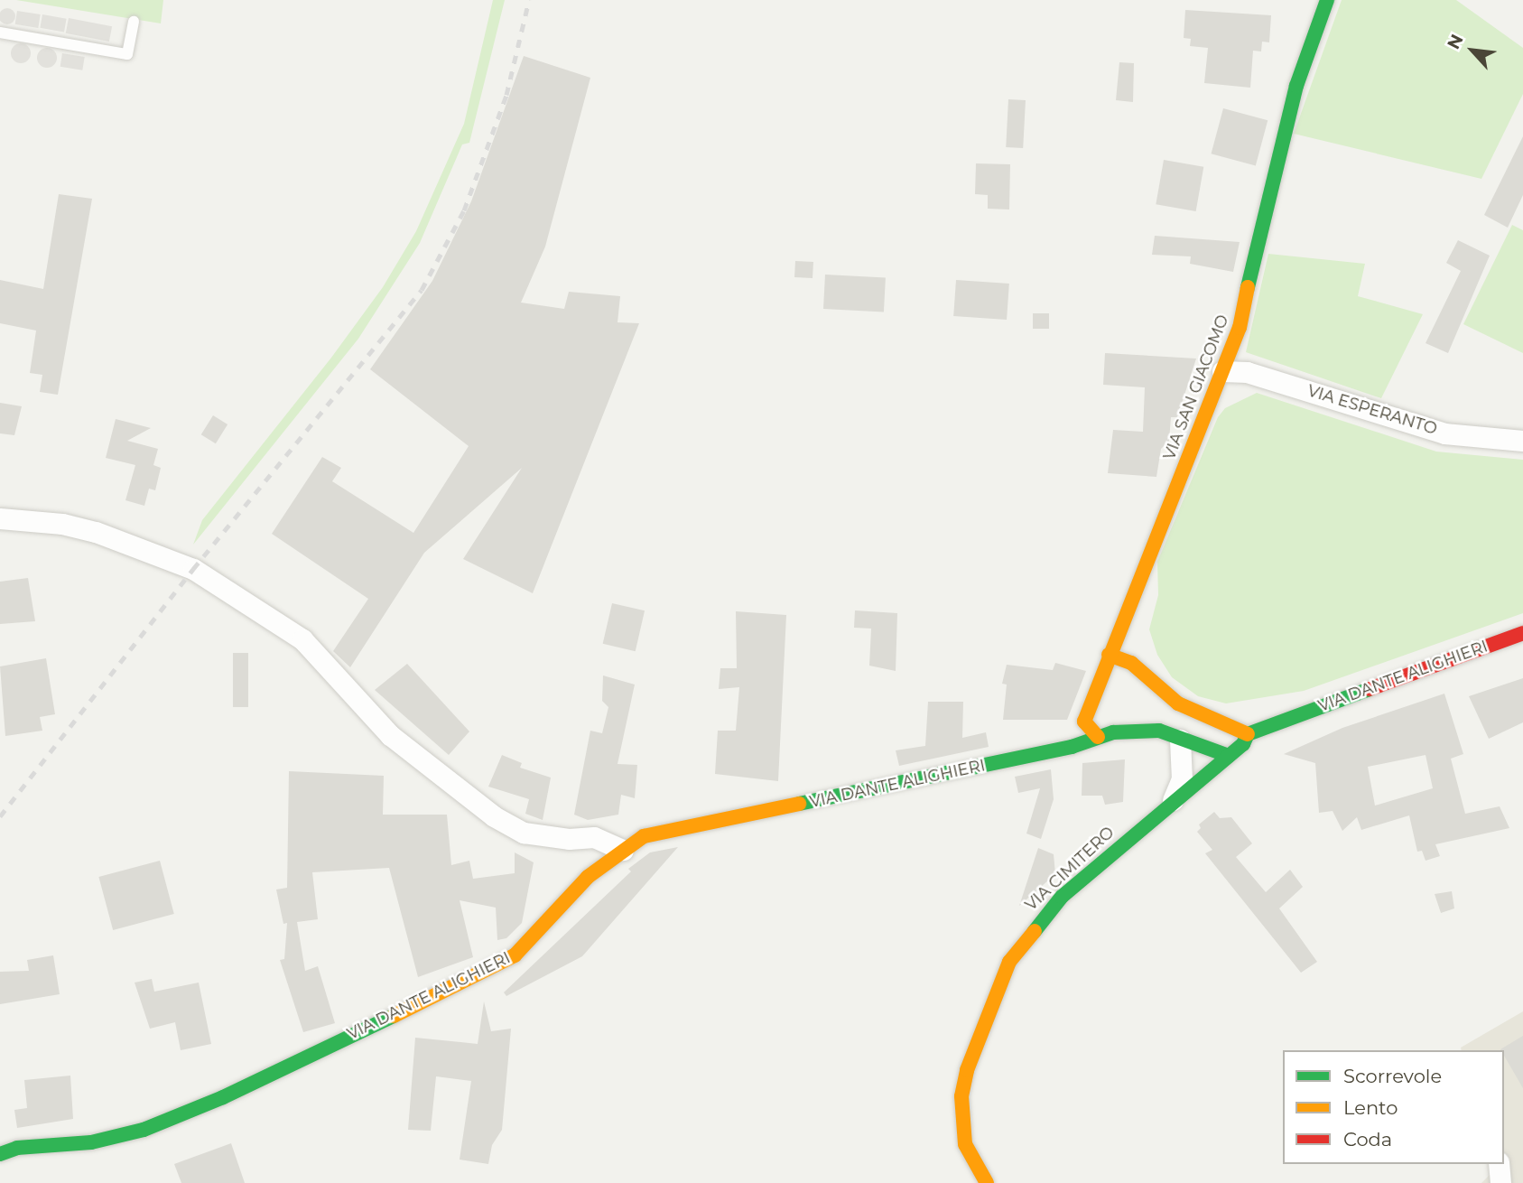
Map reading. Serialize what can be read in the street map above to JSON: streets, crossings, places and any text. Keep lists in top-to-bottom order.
{
  "streets": {
    "street": [
      "VIA SAN GIACOMO",
      "VIA ESPERANTO",
      "VIA DANTE ALIGHIERI",
      "VIA CIMITERO"
    ]
  },
  "crossings": [
    ["VIA SAN GIACOMO", "VIA ESPERANTO"],
    ["VIA SAN GIACOMO", "VIA DANTE ALIGHIERI"],
    ["VIA DANTE ALIGHIERI", "VIA CIMITERO"]
  ],
  "legend": ["Scorrevole", "Lento", "Coda"],
  "north": "top left"
}
